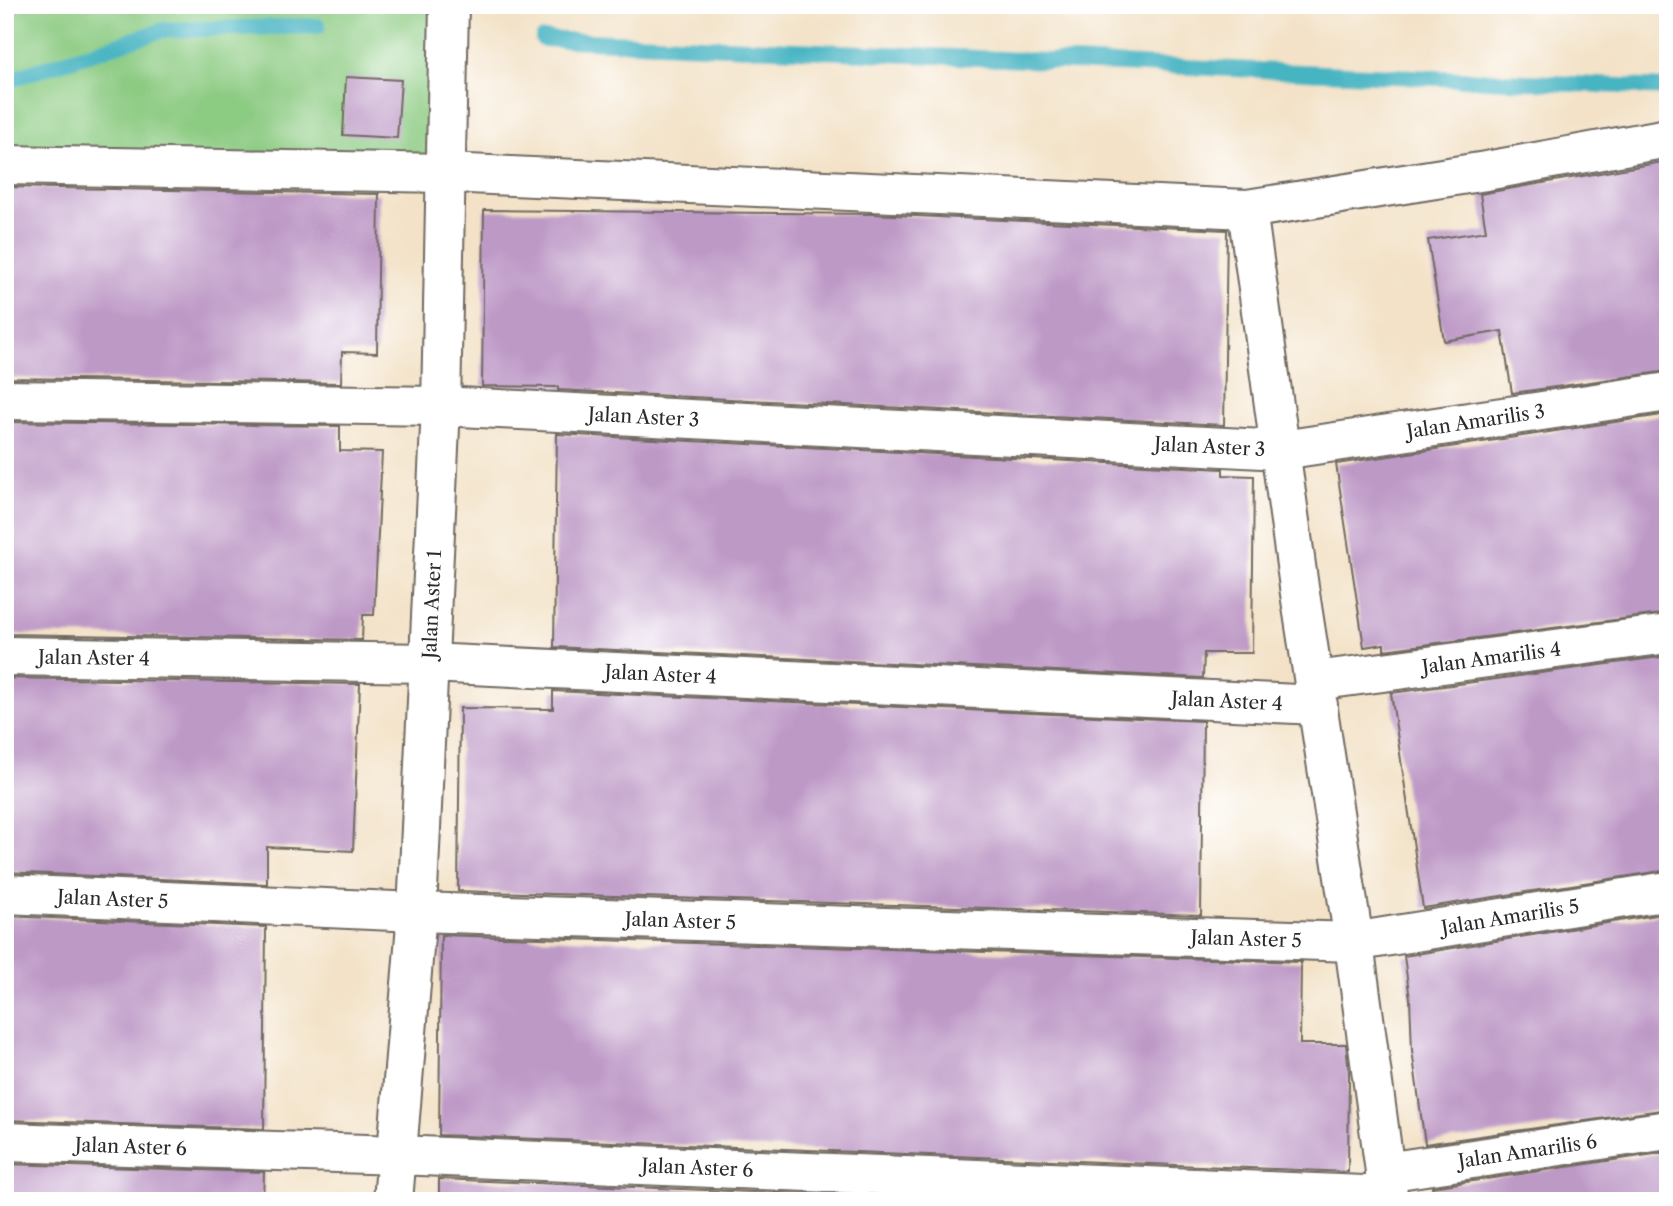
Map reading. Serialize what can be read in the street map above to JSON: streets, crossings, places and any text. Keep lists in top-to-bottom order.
{
  "streets": {
    "street": [
      "Jalan Aster 3",
      "Jalan Amarilis 3",
      "Jalan Aster 1",
      "Jalan Aster 4",
      "Jalan Amarilis 4",
      "Jalan Aster 5",
      "Jalan Amarilis 5",
      "Jalan Aster 6",
      "Jalan Amarilis 6"
    ]
  },
  "crossings": [
    ["Jalan Aster 3", "Jalan Amarilis 3"],
    ["Jalan Aster 3", "Jalan Aster 1"],
    ["Jalan Aster 1", "Jalan Aster 4"],
    ["Jalan Aster 1", "Jalan Aster 5"],
    ["Jalan Aster 1", "Jalan Aster 6"],
    ["Jalan Aster 4", "Jalan Amarilis 4"],
    ["Jalan Aster 5", "Jalan Amarilis 5"],
    ["Jalan Aster 6", "Jalan Amarilis 6"]
  ]
}
